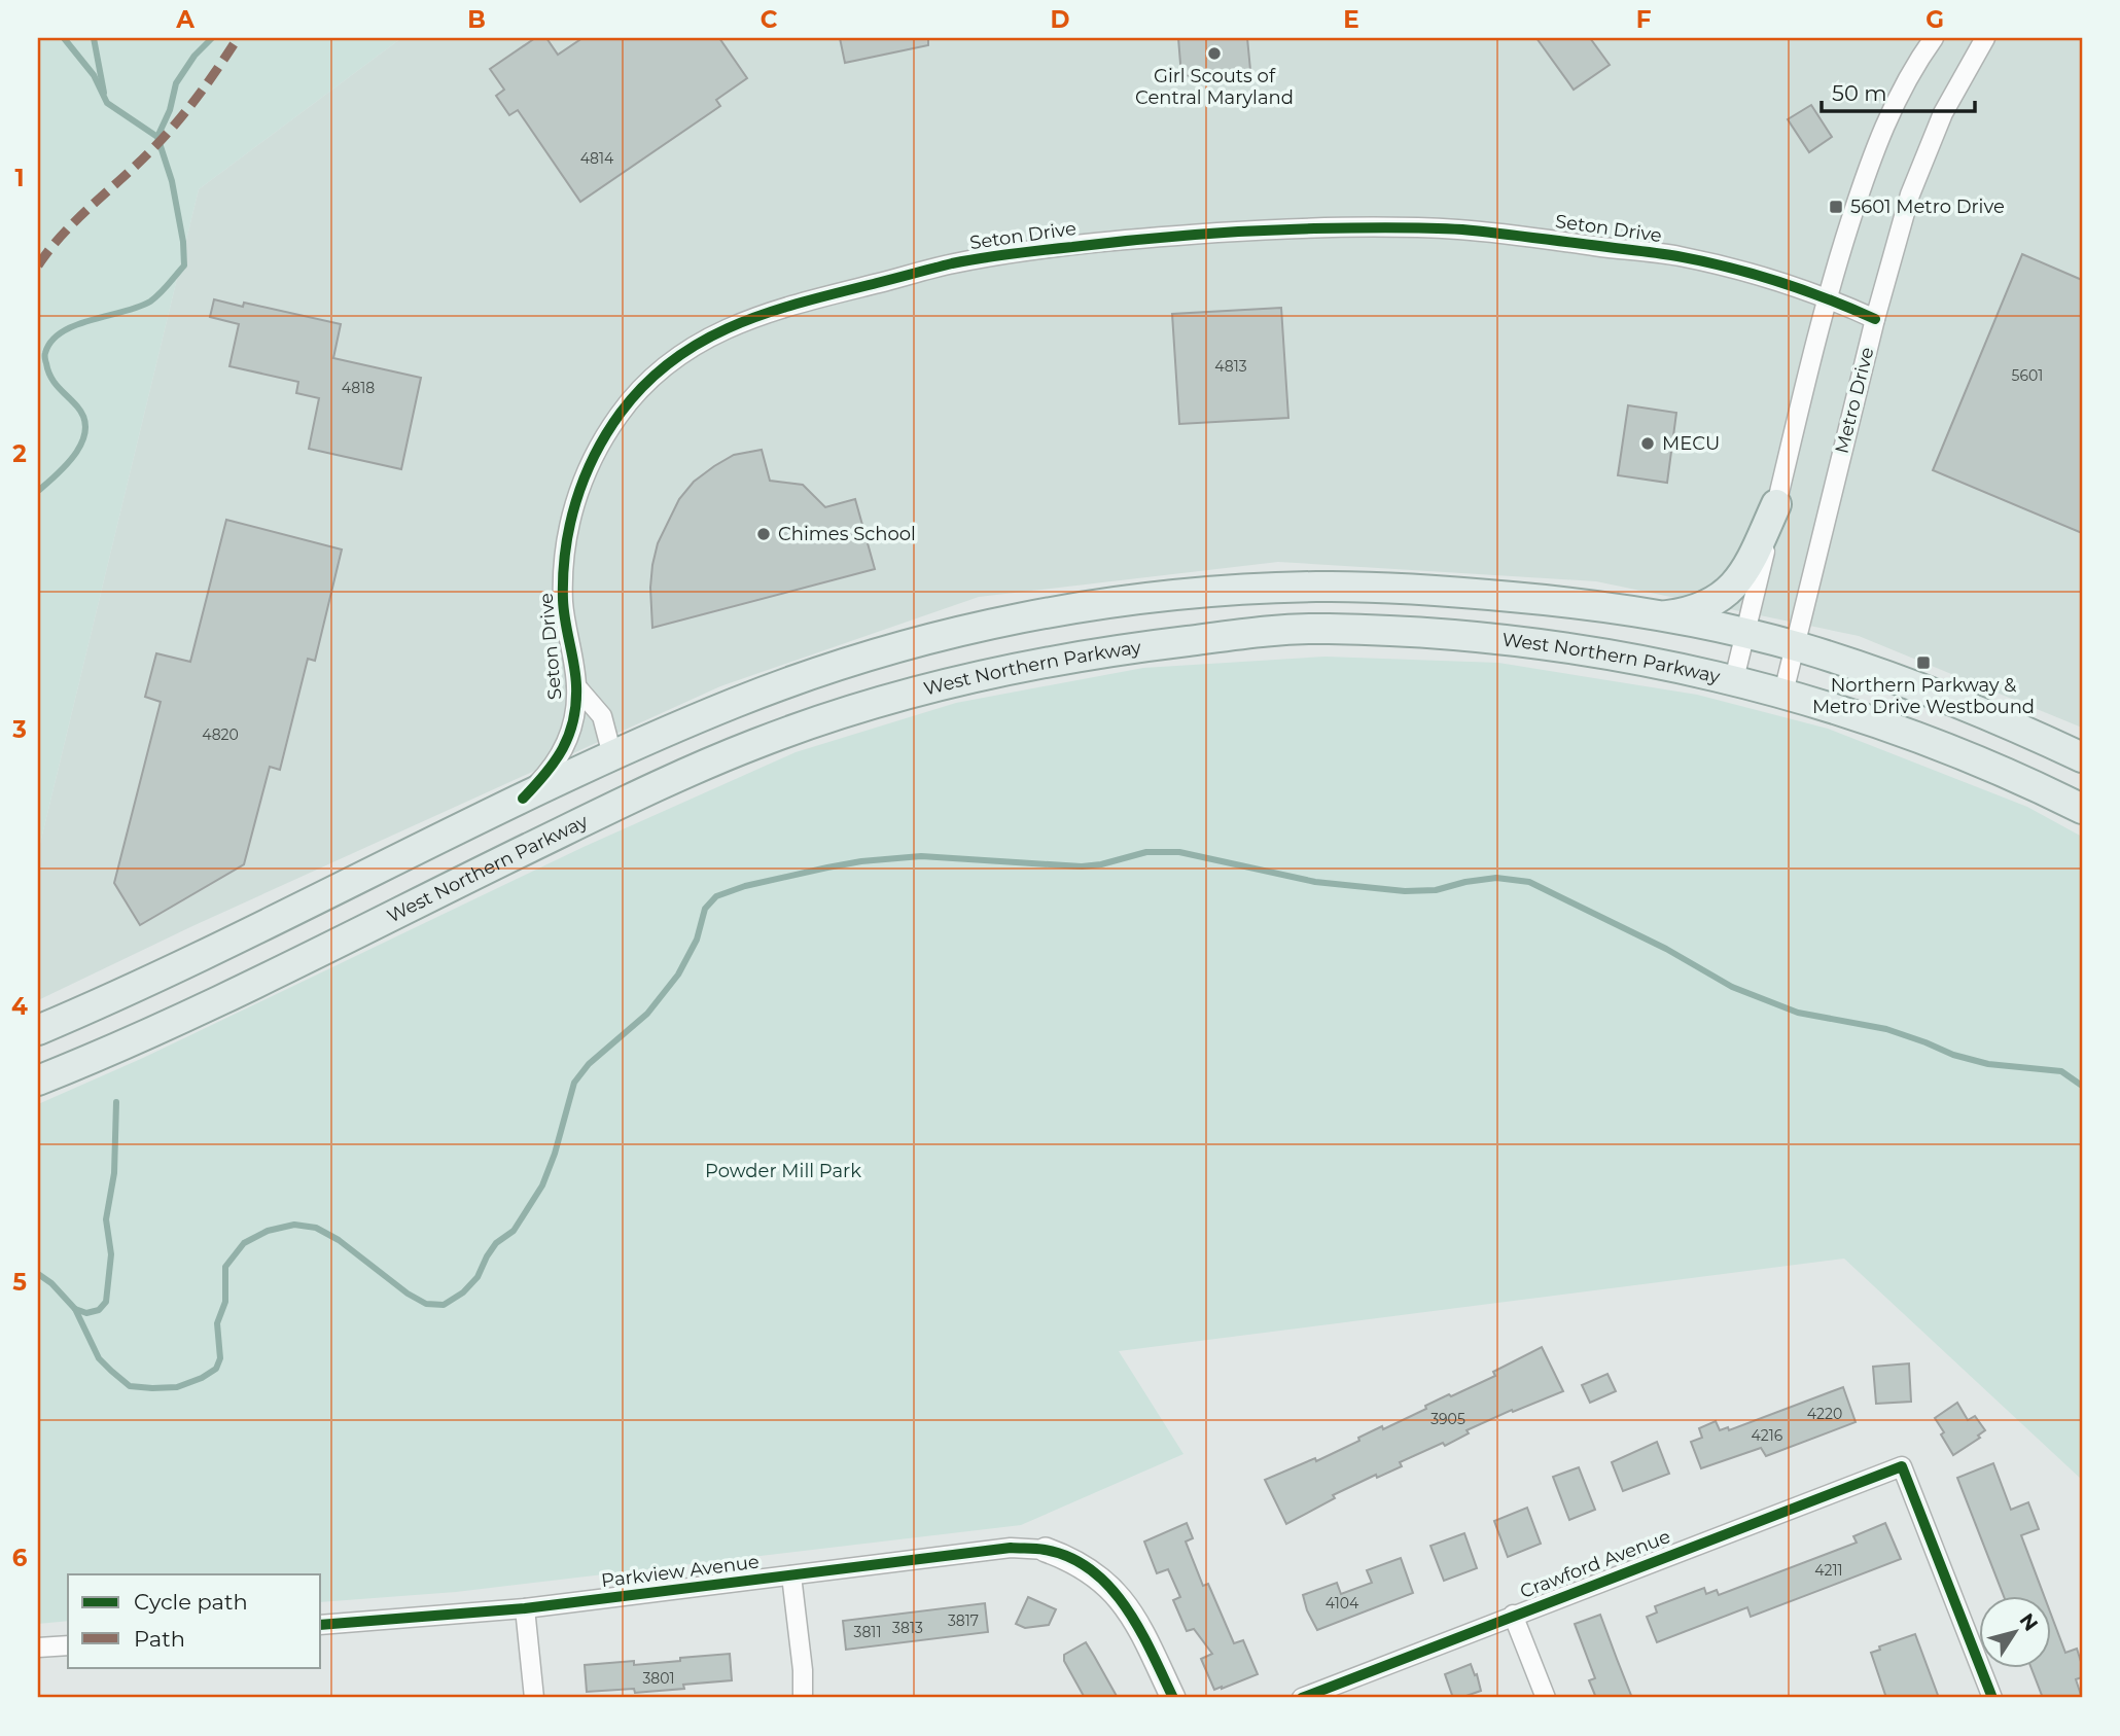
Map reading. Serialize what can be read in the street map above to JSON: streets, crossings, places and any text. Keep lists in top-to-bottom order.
{
  "streets": {
    "main road": ["West Northern Parkway"],
    "street": [
      "Seton Drive",
      "Metro Drive",
      "Crawford Avenue",
      "Parkview Avenue"
    ]
  },
  "crossings": [
    ["Seton Drive", "Metro Drive"],
    ["Metro Drive", "West Northern Parkway"]
  ],
  "parks": ["Powder Mill Park"],
  "places": {
    "other": ["Girl Scouts of Central Maryland", "MECU", "Chimes School"],
    "transit": ["5601 Metro Drive", "Northern Parkway & Metro Drive Westbound"]
  },
  "house_numbers": [
    "4814",
    "4813",
    "5601",
    "4818",
    "4820",
    "4220",
    "3905",
    "4216",
    "4211",
    "4104",
    "3817",
    "3813",
    "3811",
    "3801"
  ],
  "legend": ["Cycle path", "Path"],
  "scale_bar": "50 m",
  "north": "top right",
  "grid": {
    "columns": [
      "A",
      "B",
      "C",
      "D",
      "E",
      "F",
      "G"
    ],
    "rows": [
      "1",
      "2",
      "3",
      "4",
      "5",
      "6"
    ]
  }
}
